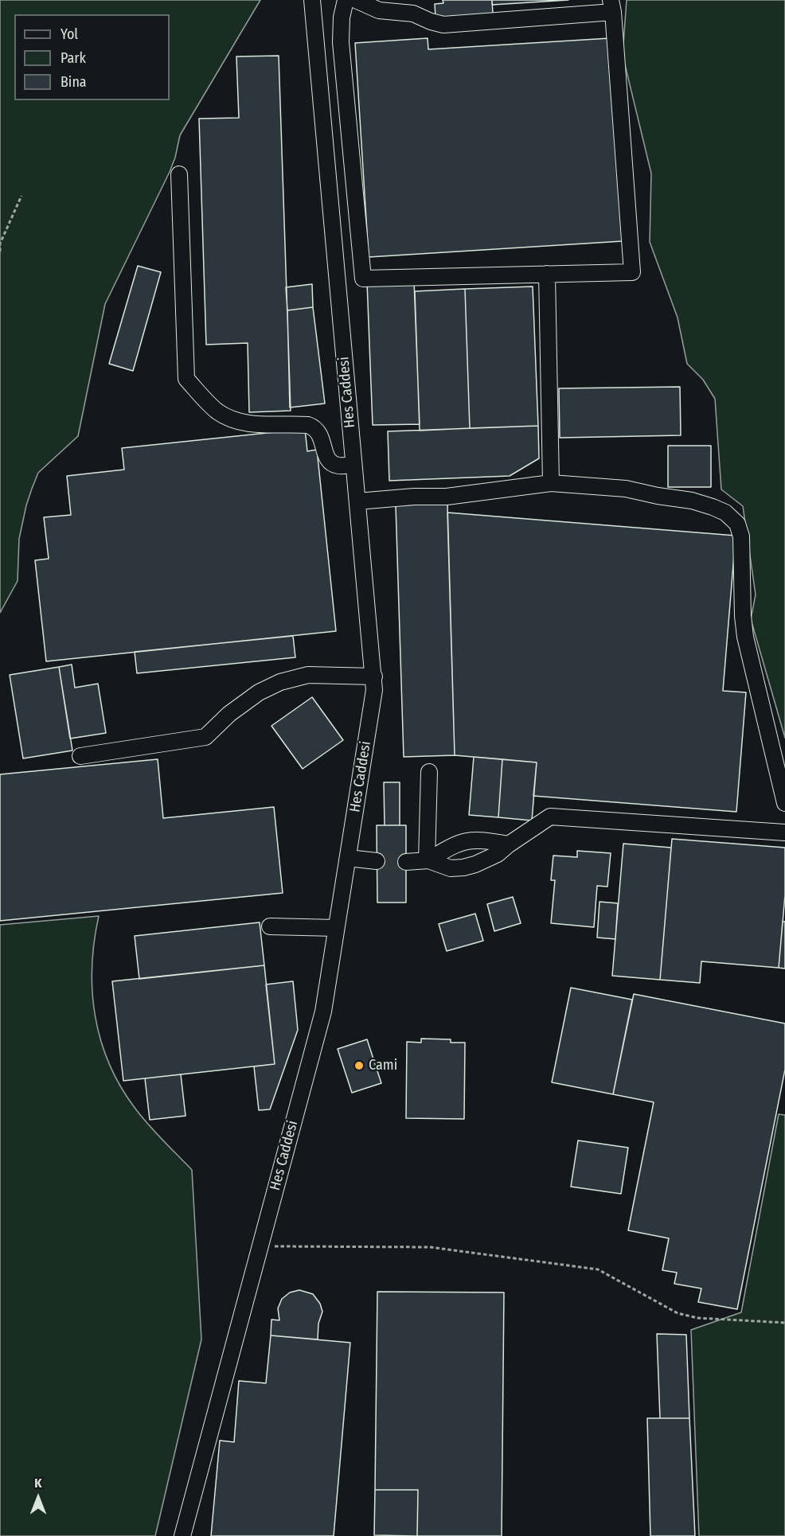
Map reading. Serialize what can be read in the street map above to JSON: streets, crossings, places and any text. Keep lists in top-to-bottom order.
{
  "streets": {
    "street": ["Hes Caddesi"]
  },
  "places": ["Cami"],
  "legend": ["Yol", "Park", "Bina"],
  "north": "top"
}
